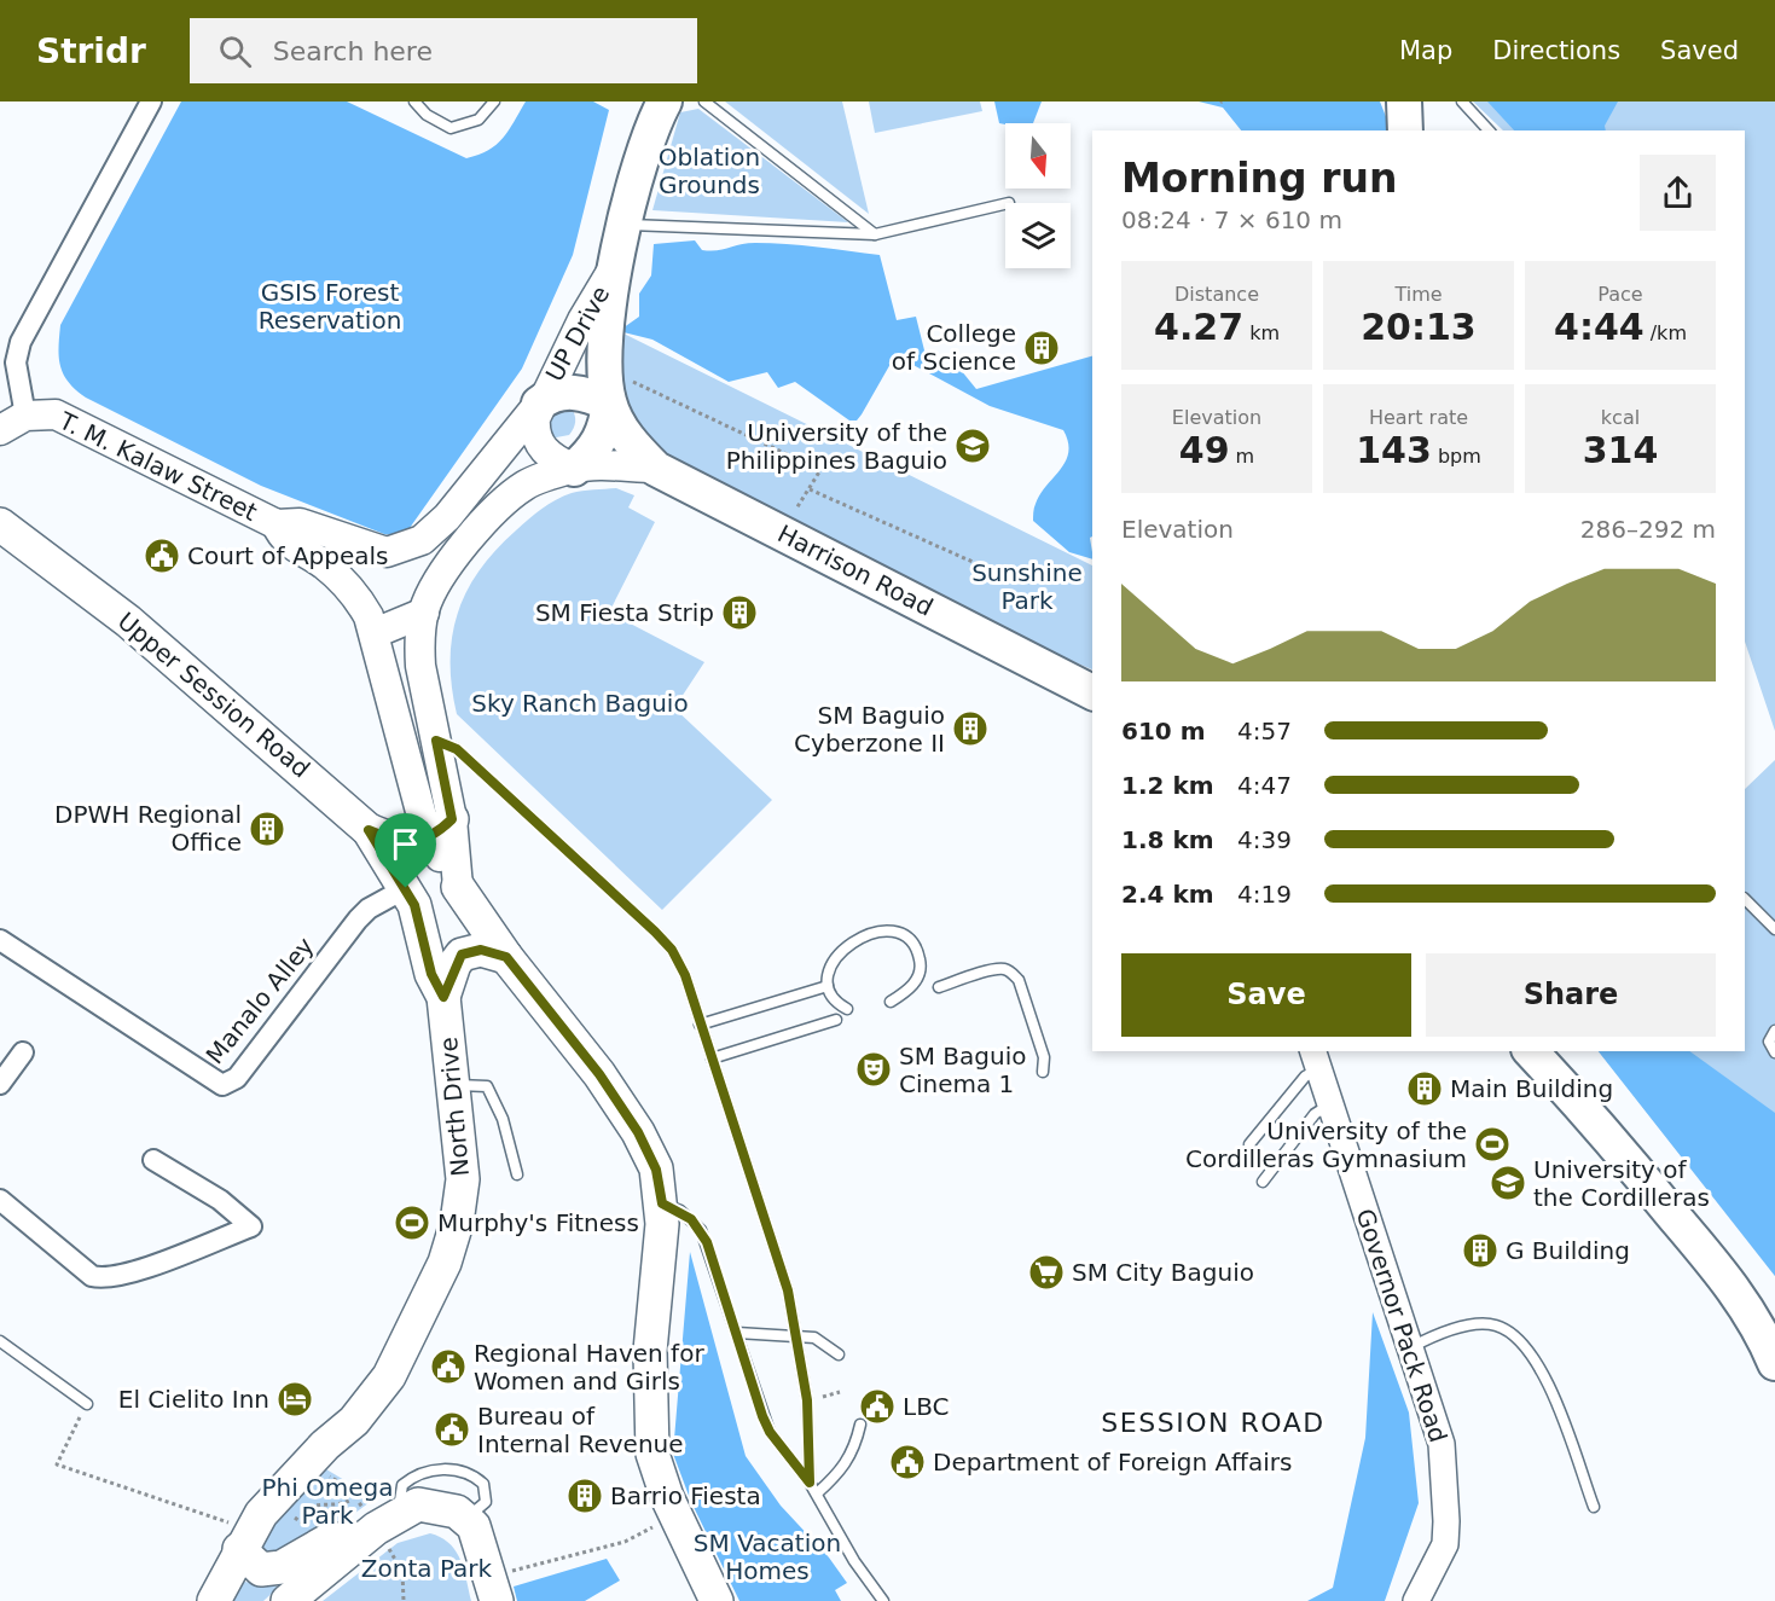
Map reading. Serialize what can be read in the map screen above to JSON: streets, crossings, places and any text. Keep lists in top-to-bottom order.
{
  "streets": {
    "highway": ["UP Drive", "Harrison Road"],
    "main road": ["T. M. Kalaw Street", "Upper Session Road", "North Drive"],
    "street": ["Manalo Alley", "Governor Pack Road"]
  },
  "crossings": [
    ["UP Drive", "T. M. Kalaw Street"],
    ["UP Drive", "Harrison Road"],
    ["T. M. Kalaw Street", "Harrison Road"],
    ["Upper Session Road", "Manalo Alley"],
    ["Upper Session Road", "North Drive"],
    ["Manalo Alley", "North Drive"]
  ],
  "districts": ["SESSION ROAD"],
  "parks": [
    "Oblation Grounds",
    "GSIS Forest Reservation",
    "Sunshine Park",
    "Sky Ranch Baguio",
    "Phi Omega Park",
    "SM Vacation Homes",
    "Zonta Park"
  ],
  "places": {
    "building": [
      "College of Science",
      "SM Fiesta Strip",
      "SM Baguio Cyberzone II",
      "DPWH Regional Office",
      "Main Building",
      "G Building",
      "Barrio Fiesta"
    ],
    "school or university": ["University of the Philippines Baguio", "University of the Cordilleras"],
    "public building": [
      "Court of Appeals",
      "Regional Haven for Women and Girls",
      "LBC",
      "Bureau of Internal Revenue",
      "Department of Foreign Affairs"
    ],
    "theatre": ["SM Baguio Cinema 1"],
    "sports": ["University of the Cordilleras Gymnasium", "Murphy's Fitness"],
    "supermarket": ["SM City Baguio"],
    "hotel": ["El Cielito Inn"]
  },
  "north": "bottom",
  "page": {
    "header": "Stridr",
    "search": "Search here",
    "nav": ["Map", "Directions", "Saved"],
    "heading": ["Morning run", "08:24 · 7 × 610 m"],
    "stats": [
      ["Distance", "4.27 km"],
      ["Time", "20:13"],
      ["Pace", "4:44 /km"],
      ["Elevation", "49 m"],
      ["Heart rate", "143 bpm"],
      ["kcal", "314"]
    ],
    "chart": ["Elevation", "286–292 m"],
    "list": [
      {
        "name": "610 m",
        "note": "4:57"
      },
      {
        "name": "1.2 km",
        "note": "4:47"
      },
      {
        "name": "1.8 km",
        "note": "4:39"
      },
      {
        "name": "2.4 km",
        "note": "4:19"
      }
    ],
    "buttons": ["Save", "Share"]
  }
}
